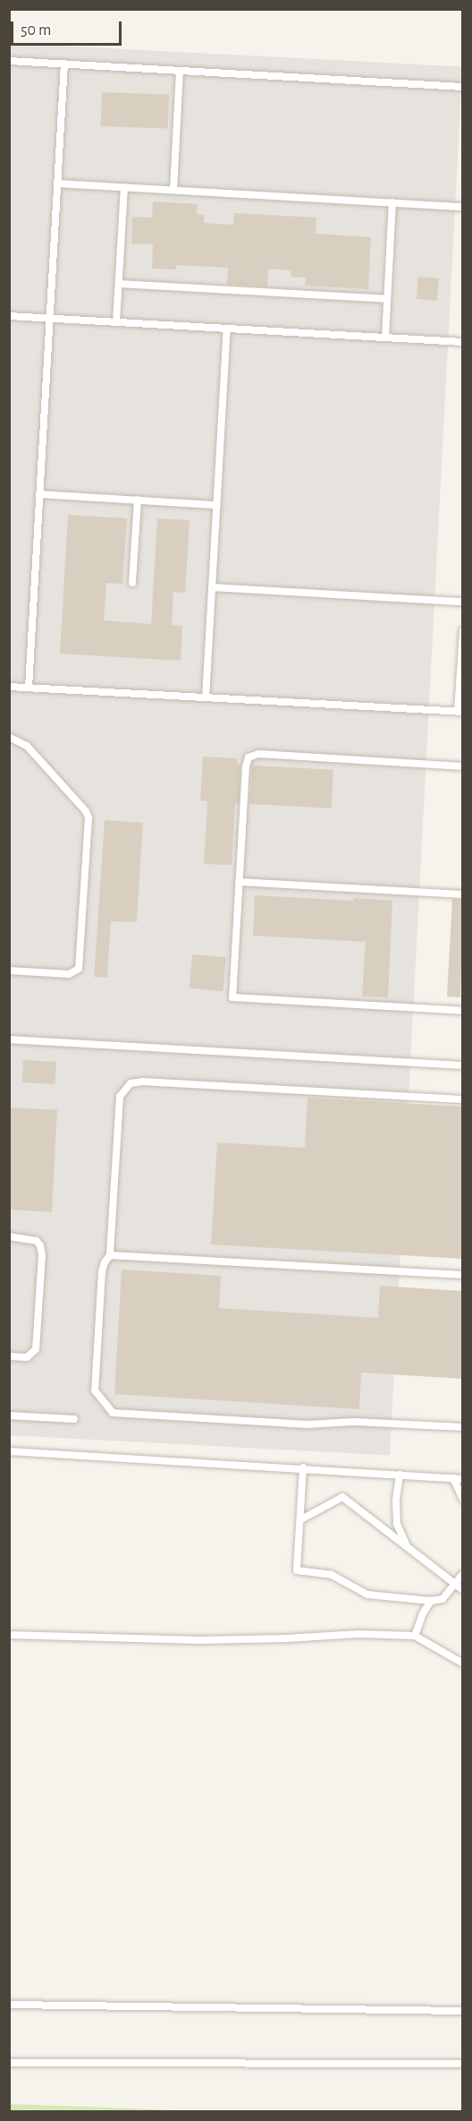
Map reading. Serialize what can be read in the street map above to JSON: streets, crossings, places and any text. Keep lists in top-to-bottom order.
{
  "scale_bar": "50 m"
}
